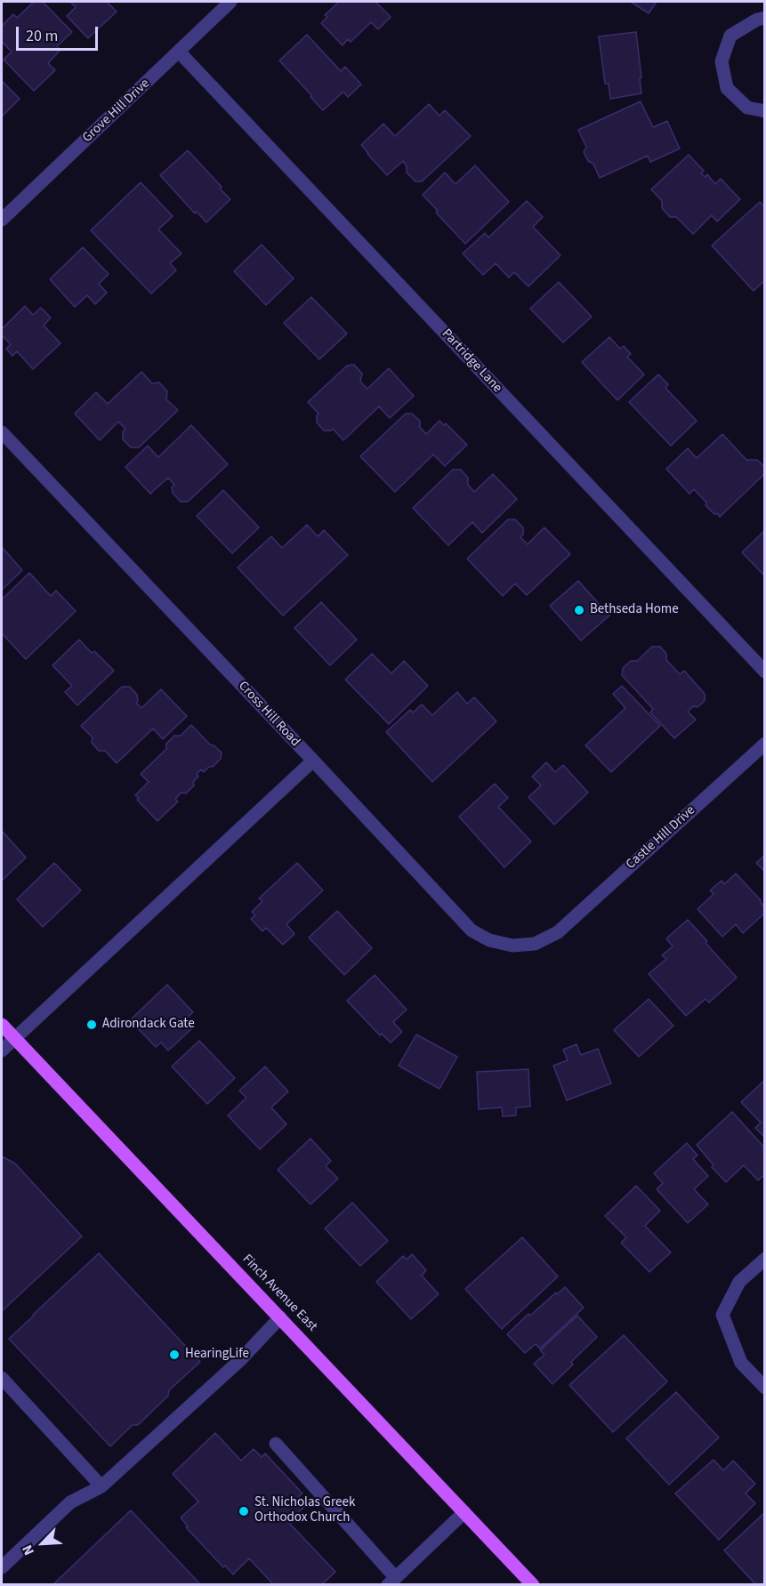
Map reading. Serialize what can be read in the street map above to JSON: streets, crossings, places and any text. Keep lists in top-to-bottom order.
{
  "streets": {
    "main road": ["Finch Avenue East"],
    "street": [
      "Grove Hill Drive",
      "Partridge Lane",
      "Cross Hill Road",
      "Castle Hill Drive"
    ]
  },
  "crossings": [
    ["Grove Hill Drive", "Partridge Lane"],
    ["Cross Hill Road", "Castle Hill Drive"]
  ],
  "places": [
    "Bethseda Home",
    "Adirondack Gate",
    "HearingLife",
    "St. Nicholas Greek Orthodox Church"
  ],
  "scale_bar": "20 m",
  "north": "bottom left"
}
